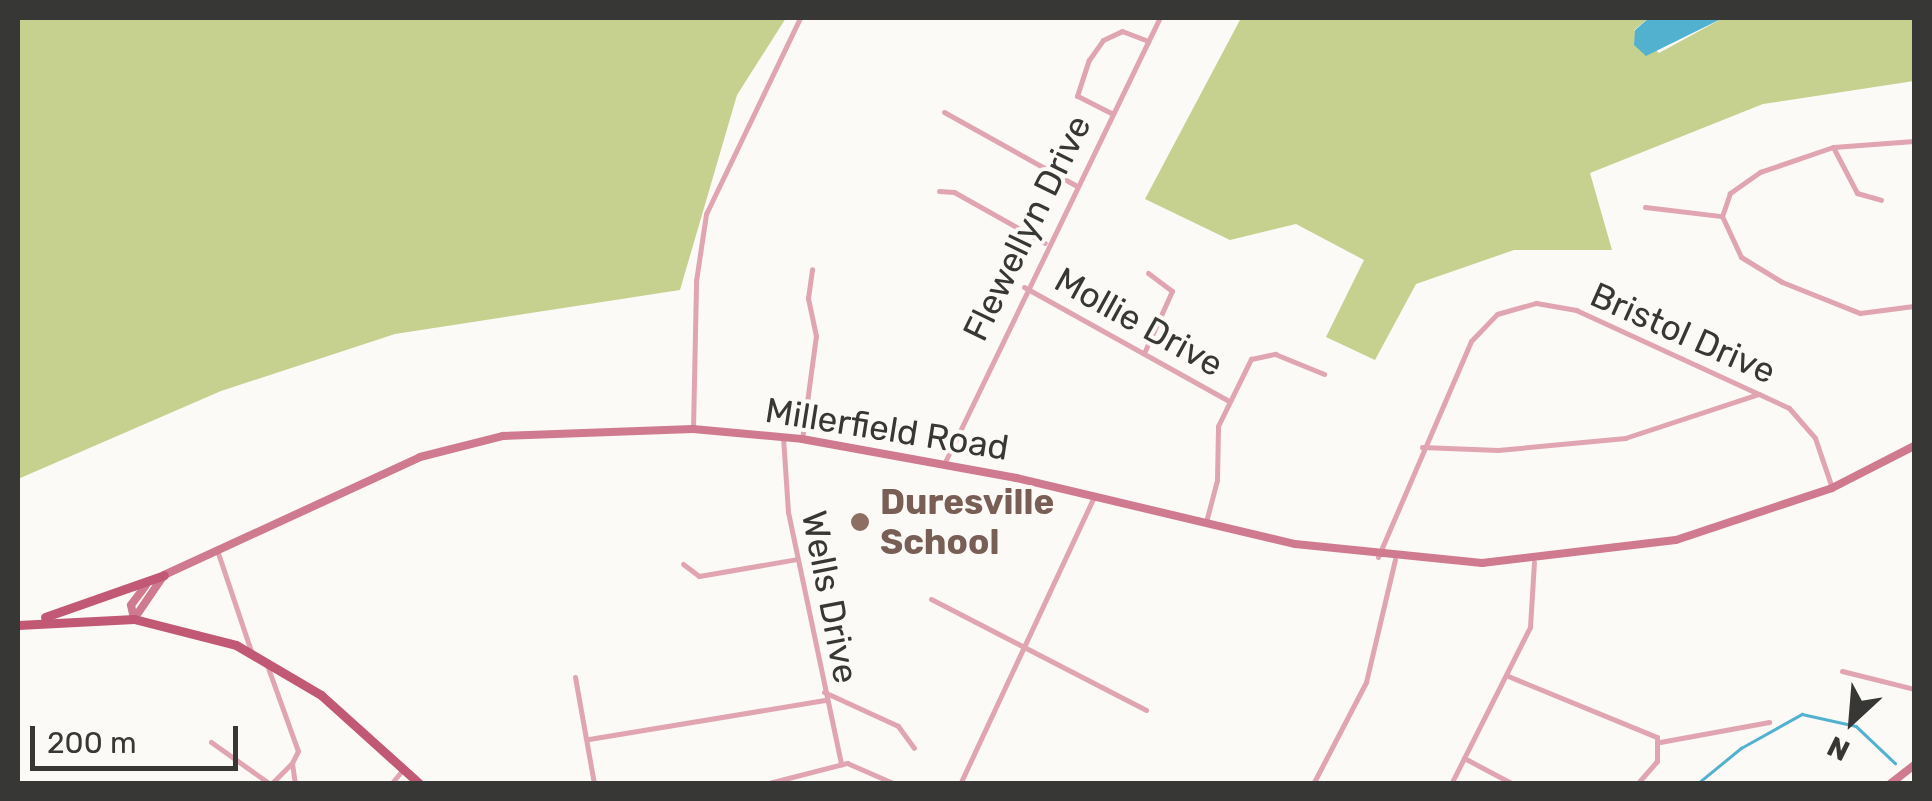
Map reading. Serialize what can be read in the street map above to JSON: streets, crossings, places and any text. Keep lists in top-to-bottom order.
{
  "streets": {
    "main road": ["Millerfield Road"],
    "street": [
      "Flewellyn Drive",
      "Mollie Drive",
      "Bristol Drive",
      "Wells Drive"
    ]
  },
  "crossings": [
    ["Flewellyn Drive", "Mollie Drive"],
    ["Flewellyn Drive", "Millerfield Road"],
    ["Bristol Drive", "Millerfield Road"],
    ["Millerfield Road", "Wells Drive"]
  ],
  "places": ["Duresville School"],
  "scale_bar": "200 m",
  "north": "bottom left"
}
